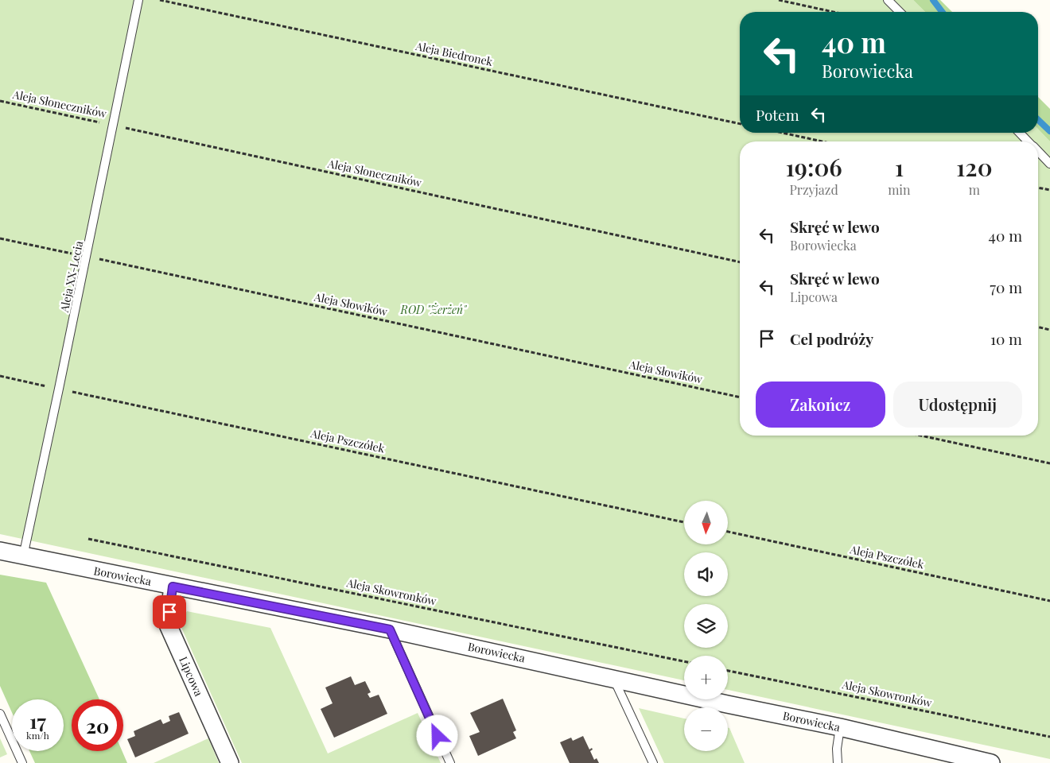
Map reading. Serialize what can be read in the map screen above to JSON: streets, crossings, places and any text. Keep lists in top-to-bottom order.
{
  "streets": {
    "street": ["Borowiecka", "Lipcowa"],
    "lane": ["Aleja XX-Lecia"],
    "path": [
      "Aleja Biedronek",
      "Aleja Słoneczników",
      "Aleja Słowików",
      "Aleja Pszczółek",
      "Aleja Skowronków"
    ]
  },
  "crossings": [
    ["Aleja Słoneczników", "Aleja XX-Lecia"],
    ["Aleja XX-Lecia", "Aleja Słowików"],
    ["Aleja XX-Lecia", "Aleja Pszczółek"],
    ["Aleja XX-Lecia", "Borowiecka"],
    ["Borowiecka", "Lipcowa"]
  ],
  "parks": ["ROD \"Żerżeń\""],
  "north": "bottom",
  "page": {
    "turn": ["40 m", "Borowiecka"],
    "then": "Potem",
    "eta": [
      "19:06",
      "Przyjazd",
      "1",
      "min",
      "120",
      "m"
    ],
    "list": [
      {
        "name": "Skręć w lewo",
        "note": "Borowiecka",
        "value": "40 m"
      },
      {
        "name": "Skręć w lewo",
        "note": "Lipcowa",
        "value": "70 m"
      },
      {
        "name": "Cel podróży",
        "value": "10 m"
      }
    ],
    "buttons": ["Zakończ", "Udostępnij"],
    "map_buttons": ["+", "−"],
    "speed": "17 km/h",
    "limit": "20"
  }
}
